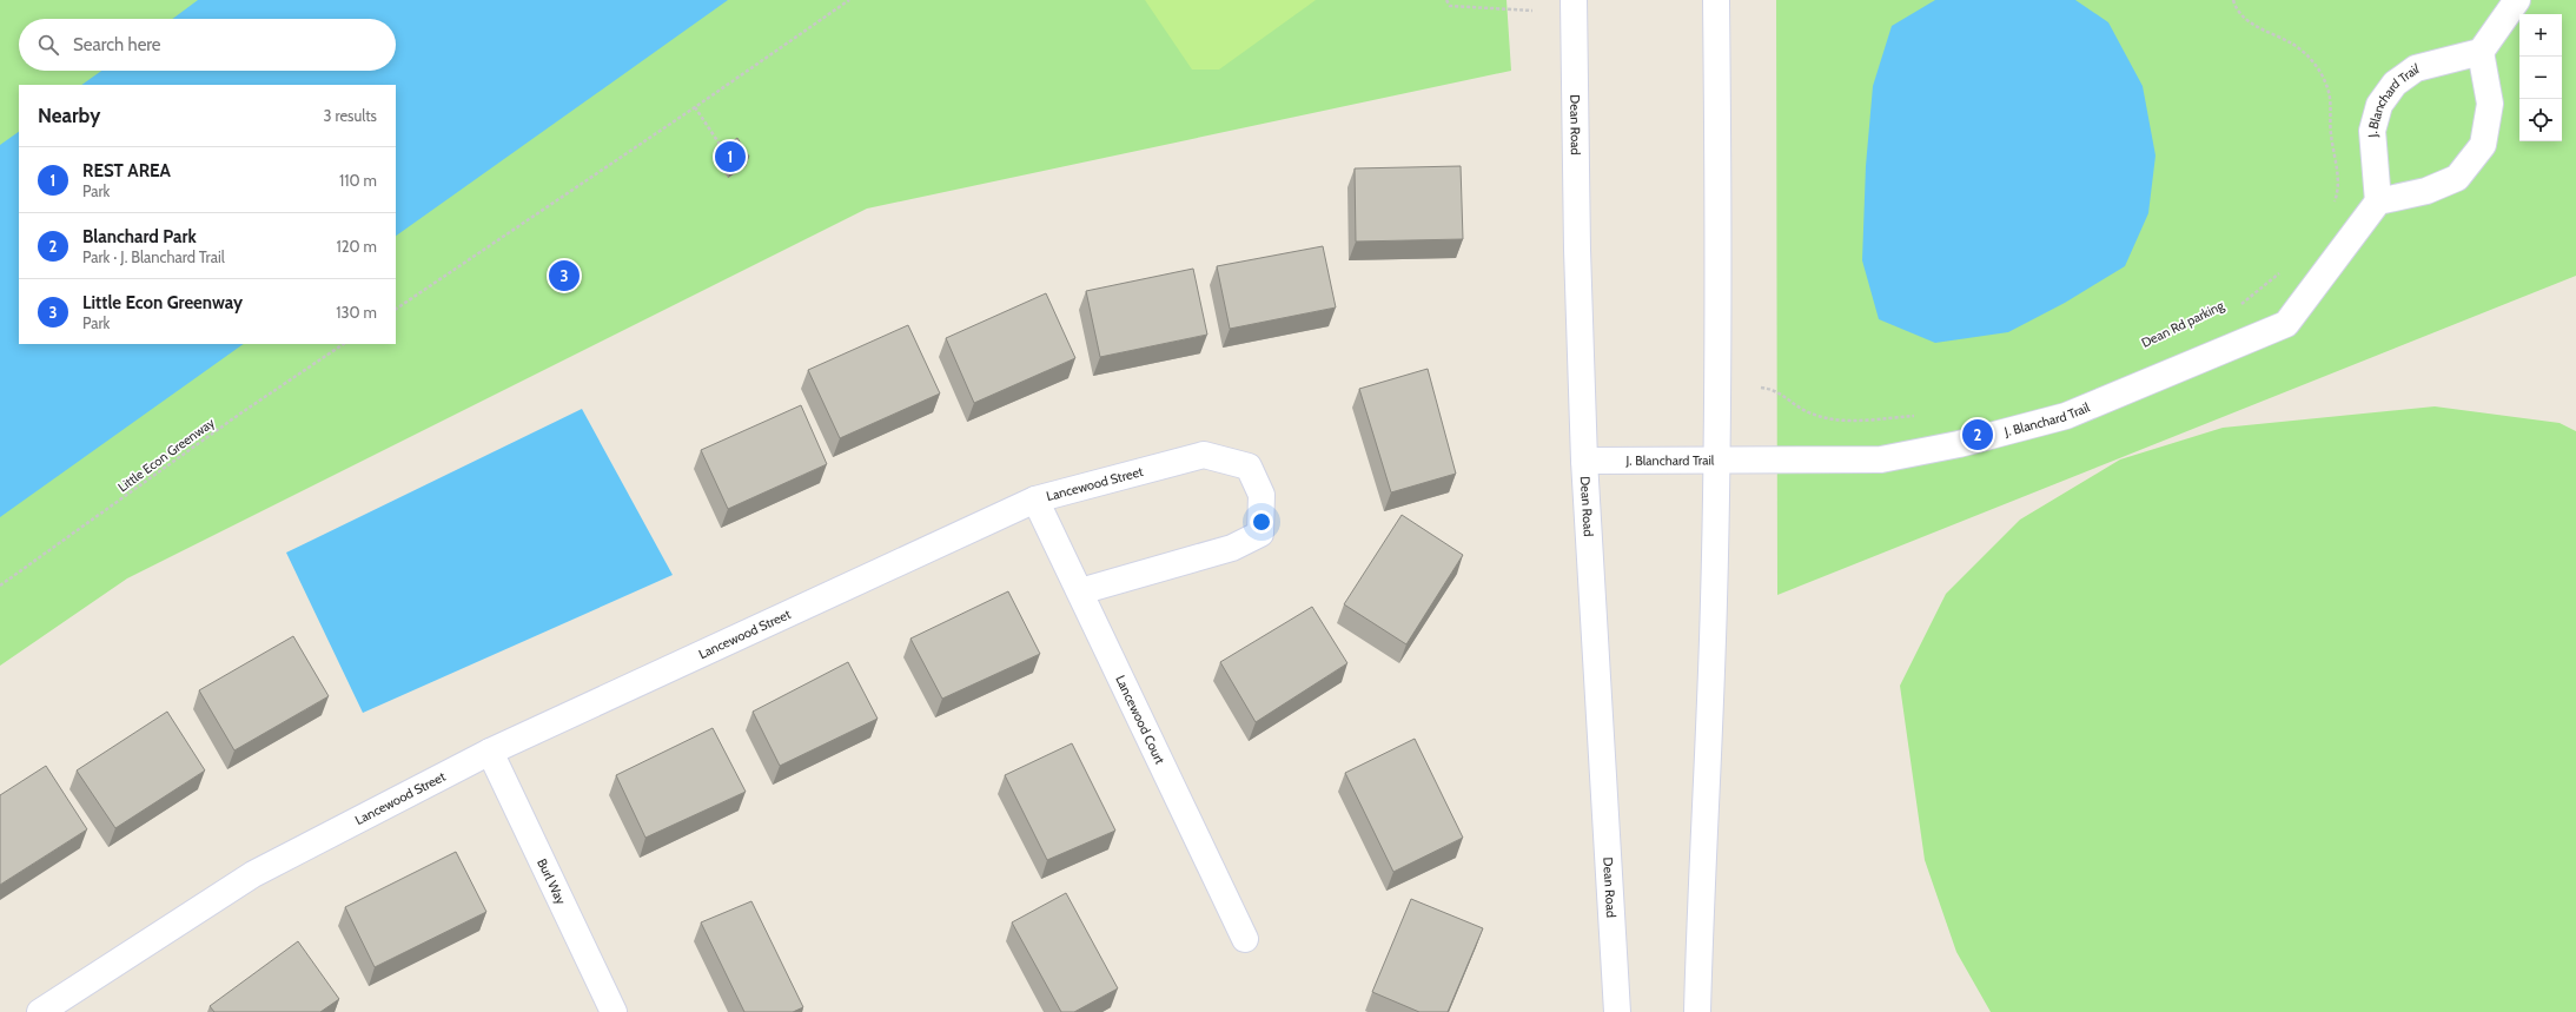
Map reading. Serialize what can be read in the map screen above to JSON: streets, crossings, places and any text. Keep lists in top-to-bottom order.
{
  "streets": {
    "street": [
      "J. Blanchard Trail",
      "Dean Road",
      "Lancewood Street",
      "Lancewood Court",
      "Burl Way"
    ],
    "path": ["Dean Rd parking", "Little Econ Greenway"]
  },
  "crossings": [
    ["J. Blanchard Trail", "Dean Road"],
    ["Lancewood Street", "Lancewood Court"],
    ["Lancewood Street", "Burl Way"]
  ],
  "page": {
    "map_buttons": ["+", "−"],
    "search": "Search here",
    "heading": ["Nearby", "3 results"],
    "pins": ["1", "3", "2"],
    "list": [
      {
        "mark": "1",
        "name": "REST AREA",
        "note": "Park",
        "value": "110 m"
      },
      {
        "mark": "2",
        "name": "Blanchard Park",
        "note": "Park · J. Blanchard Trail",
        "value": "120 m"
      },
      {
        "mark": "3",
        "name": "Little Econ Greenway",
        "note": "Park",
        "value": "130 m"
      }
    ]
  }
}
